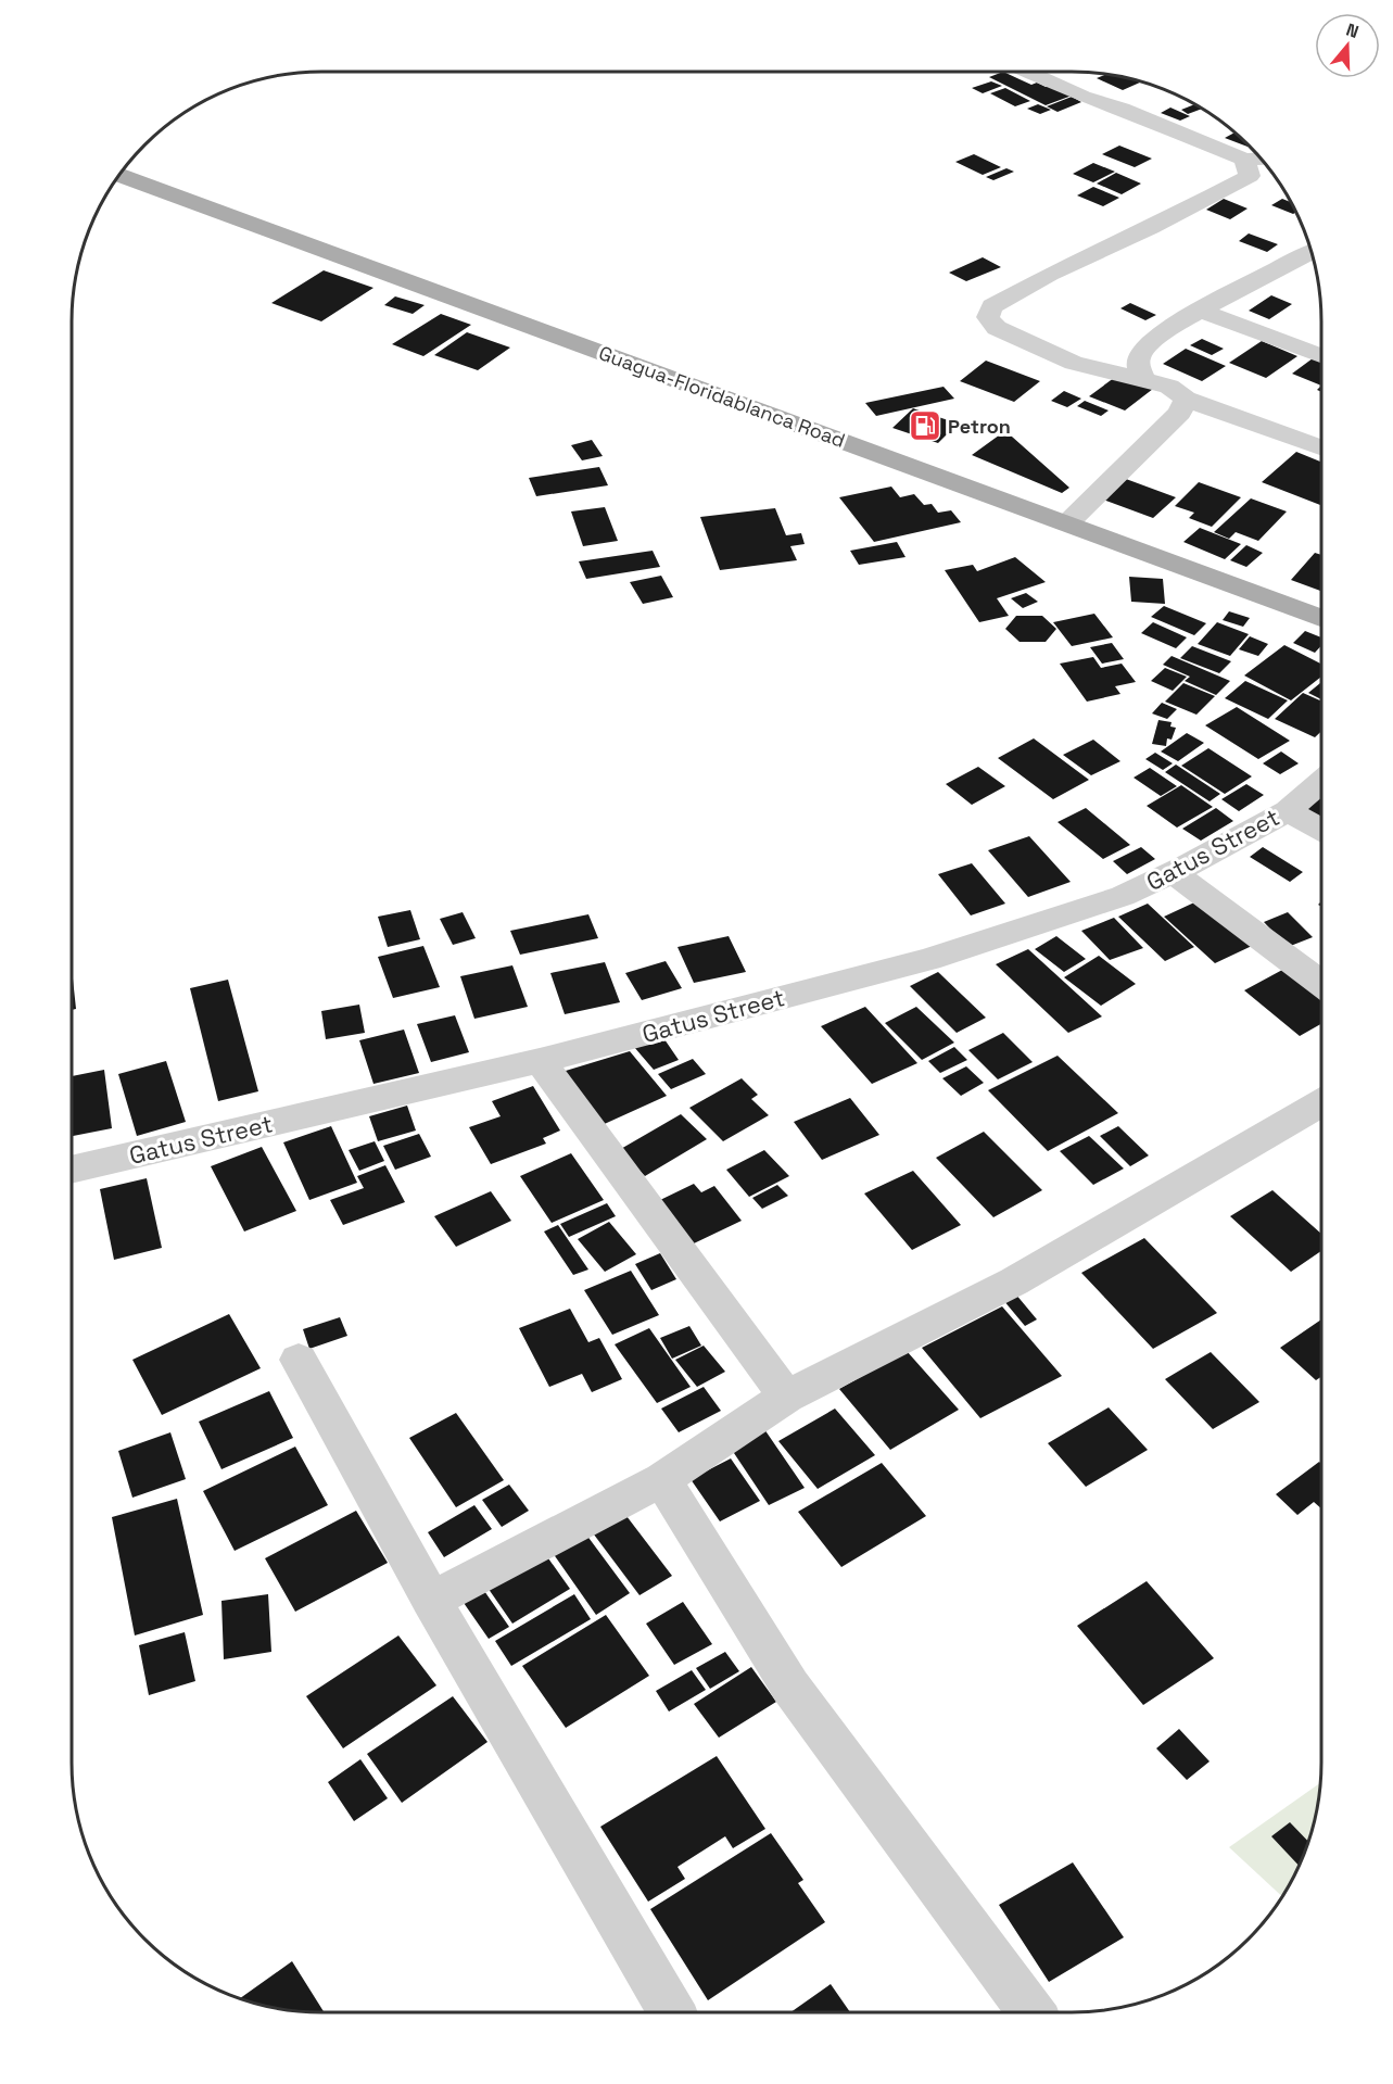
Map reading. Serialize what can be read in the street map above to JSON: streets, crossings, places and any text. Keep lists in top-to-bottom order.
{
  "streets": {
    "main road": ["Guagua-Floridablanca Road"],
    "street": ["Gatus Street"]
  },
  "places": {
    "fuel station": ["Petron"]
  },
  "north": "top"
}
